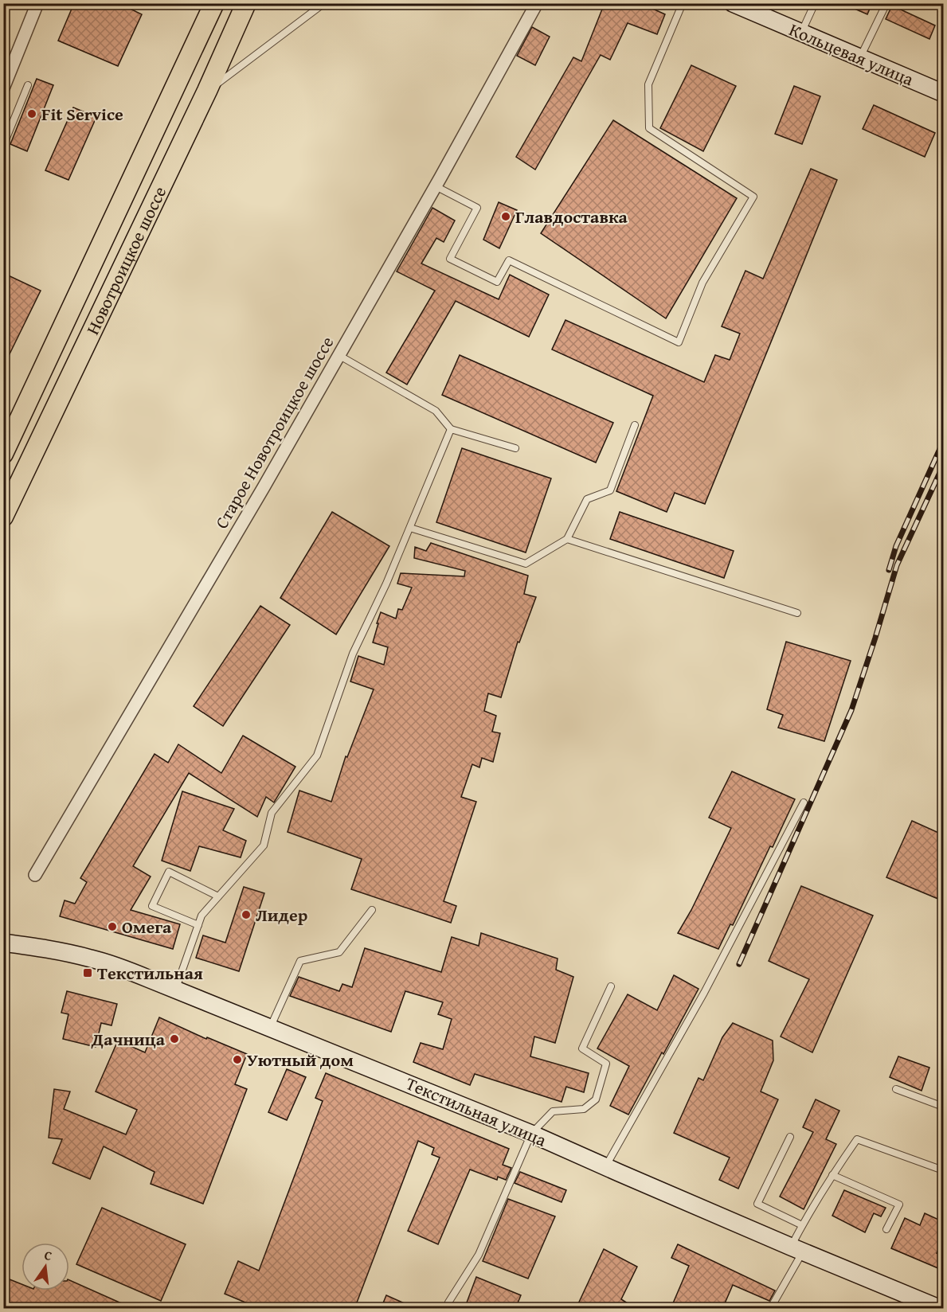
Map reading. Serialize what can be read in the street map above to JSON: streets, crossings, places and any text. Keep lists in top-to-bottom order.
{
  "streets": {
    "main road": ["Кольцевая улица", "Новотроицкое шоссе", "Текстильная улица"],
    "street": ["Старое Новотроицкое шоссе"]
  },
  "places": {
    "other": [
      "Fit Service",
      "Главдоставка",
      "Лидер",
      "Омега",
      "Дачница",
      "Уютный дом"
    ],
    "transit": ["Текстильная"]
  },
  "north": "top"
}
